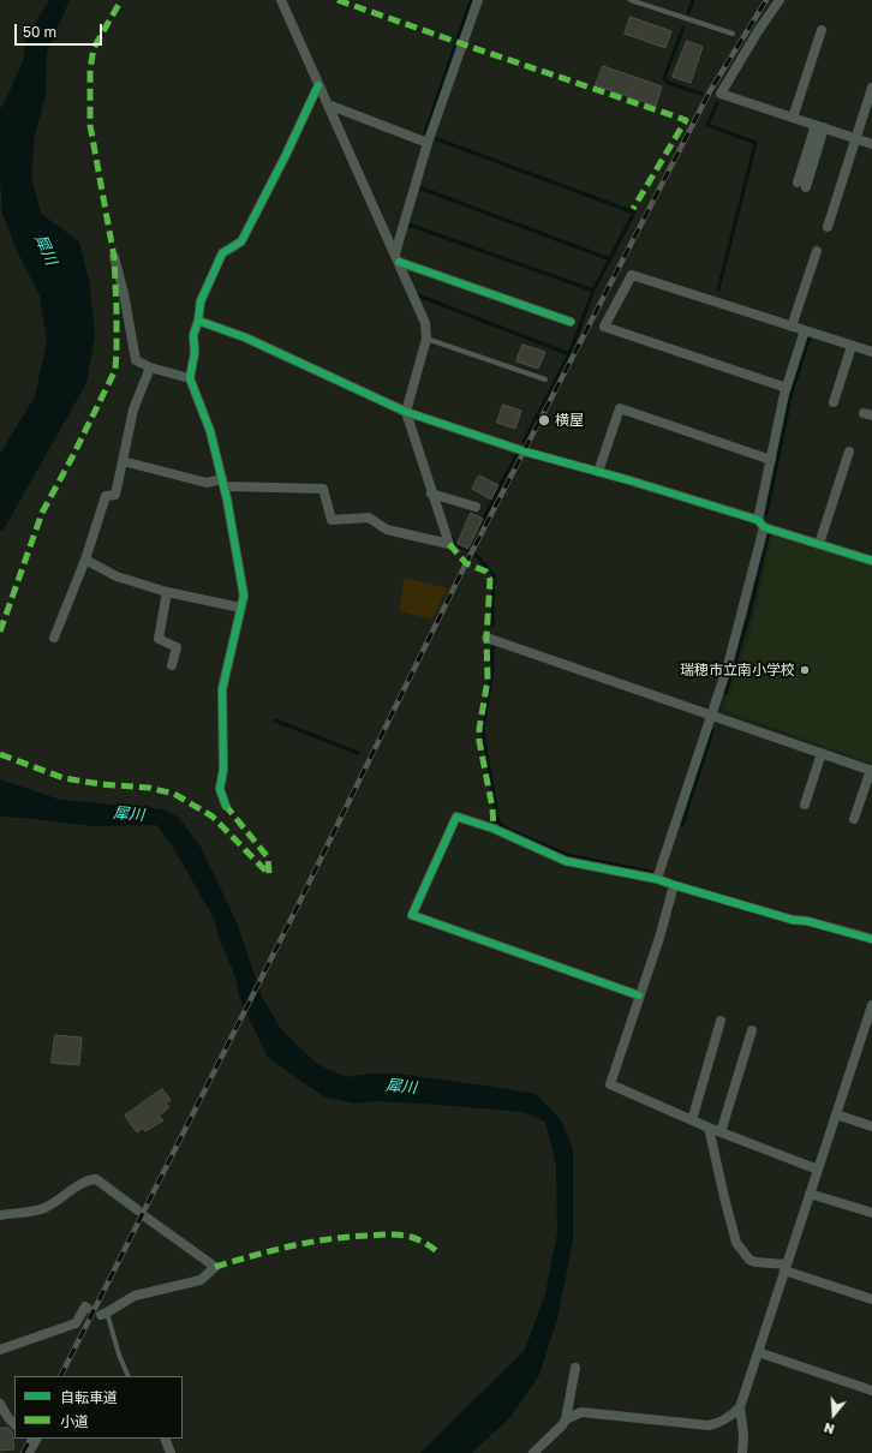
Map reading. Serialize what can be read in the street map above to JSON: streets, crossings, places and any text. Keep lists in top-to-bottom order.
{
  "water": ["犀川"],
  "places": ["横屋", "瑞穂市立南小学校"],
  "legend": ["自転車道", "小道"],
  "scale_bar": "50 m",
  "north": "bottom"
}
